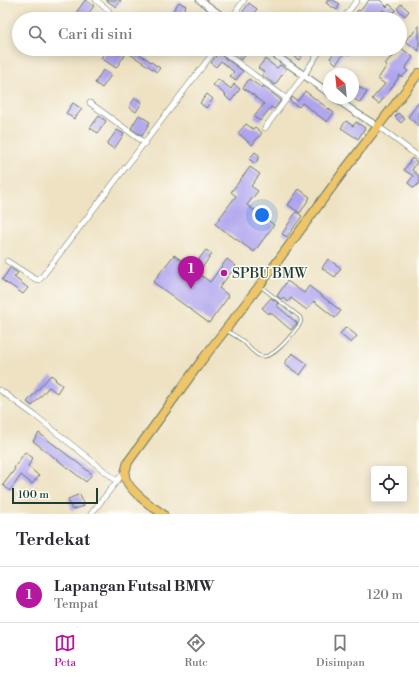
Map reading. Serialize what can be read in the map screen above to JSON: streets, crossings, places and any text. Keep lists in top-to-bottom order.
{
  "places": ["SPBU BMW"],
  "scale_bar": "100 m",
  "north": "top left",
  "page": {
    "search": "Cari di sini",
    "pins": "1",
    "scale": "100 m",
    "heading": "Terdekat",
    "list": [
      {
        "mark": "1",
        "name": "Lapangan Futsal BMW",
        "note": "Tempat",
        "value": "120 m"
      }
    ],
    "nav": ["Peta", "Rute", "Disimpan"]
  }
}
